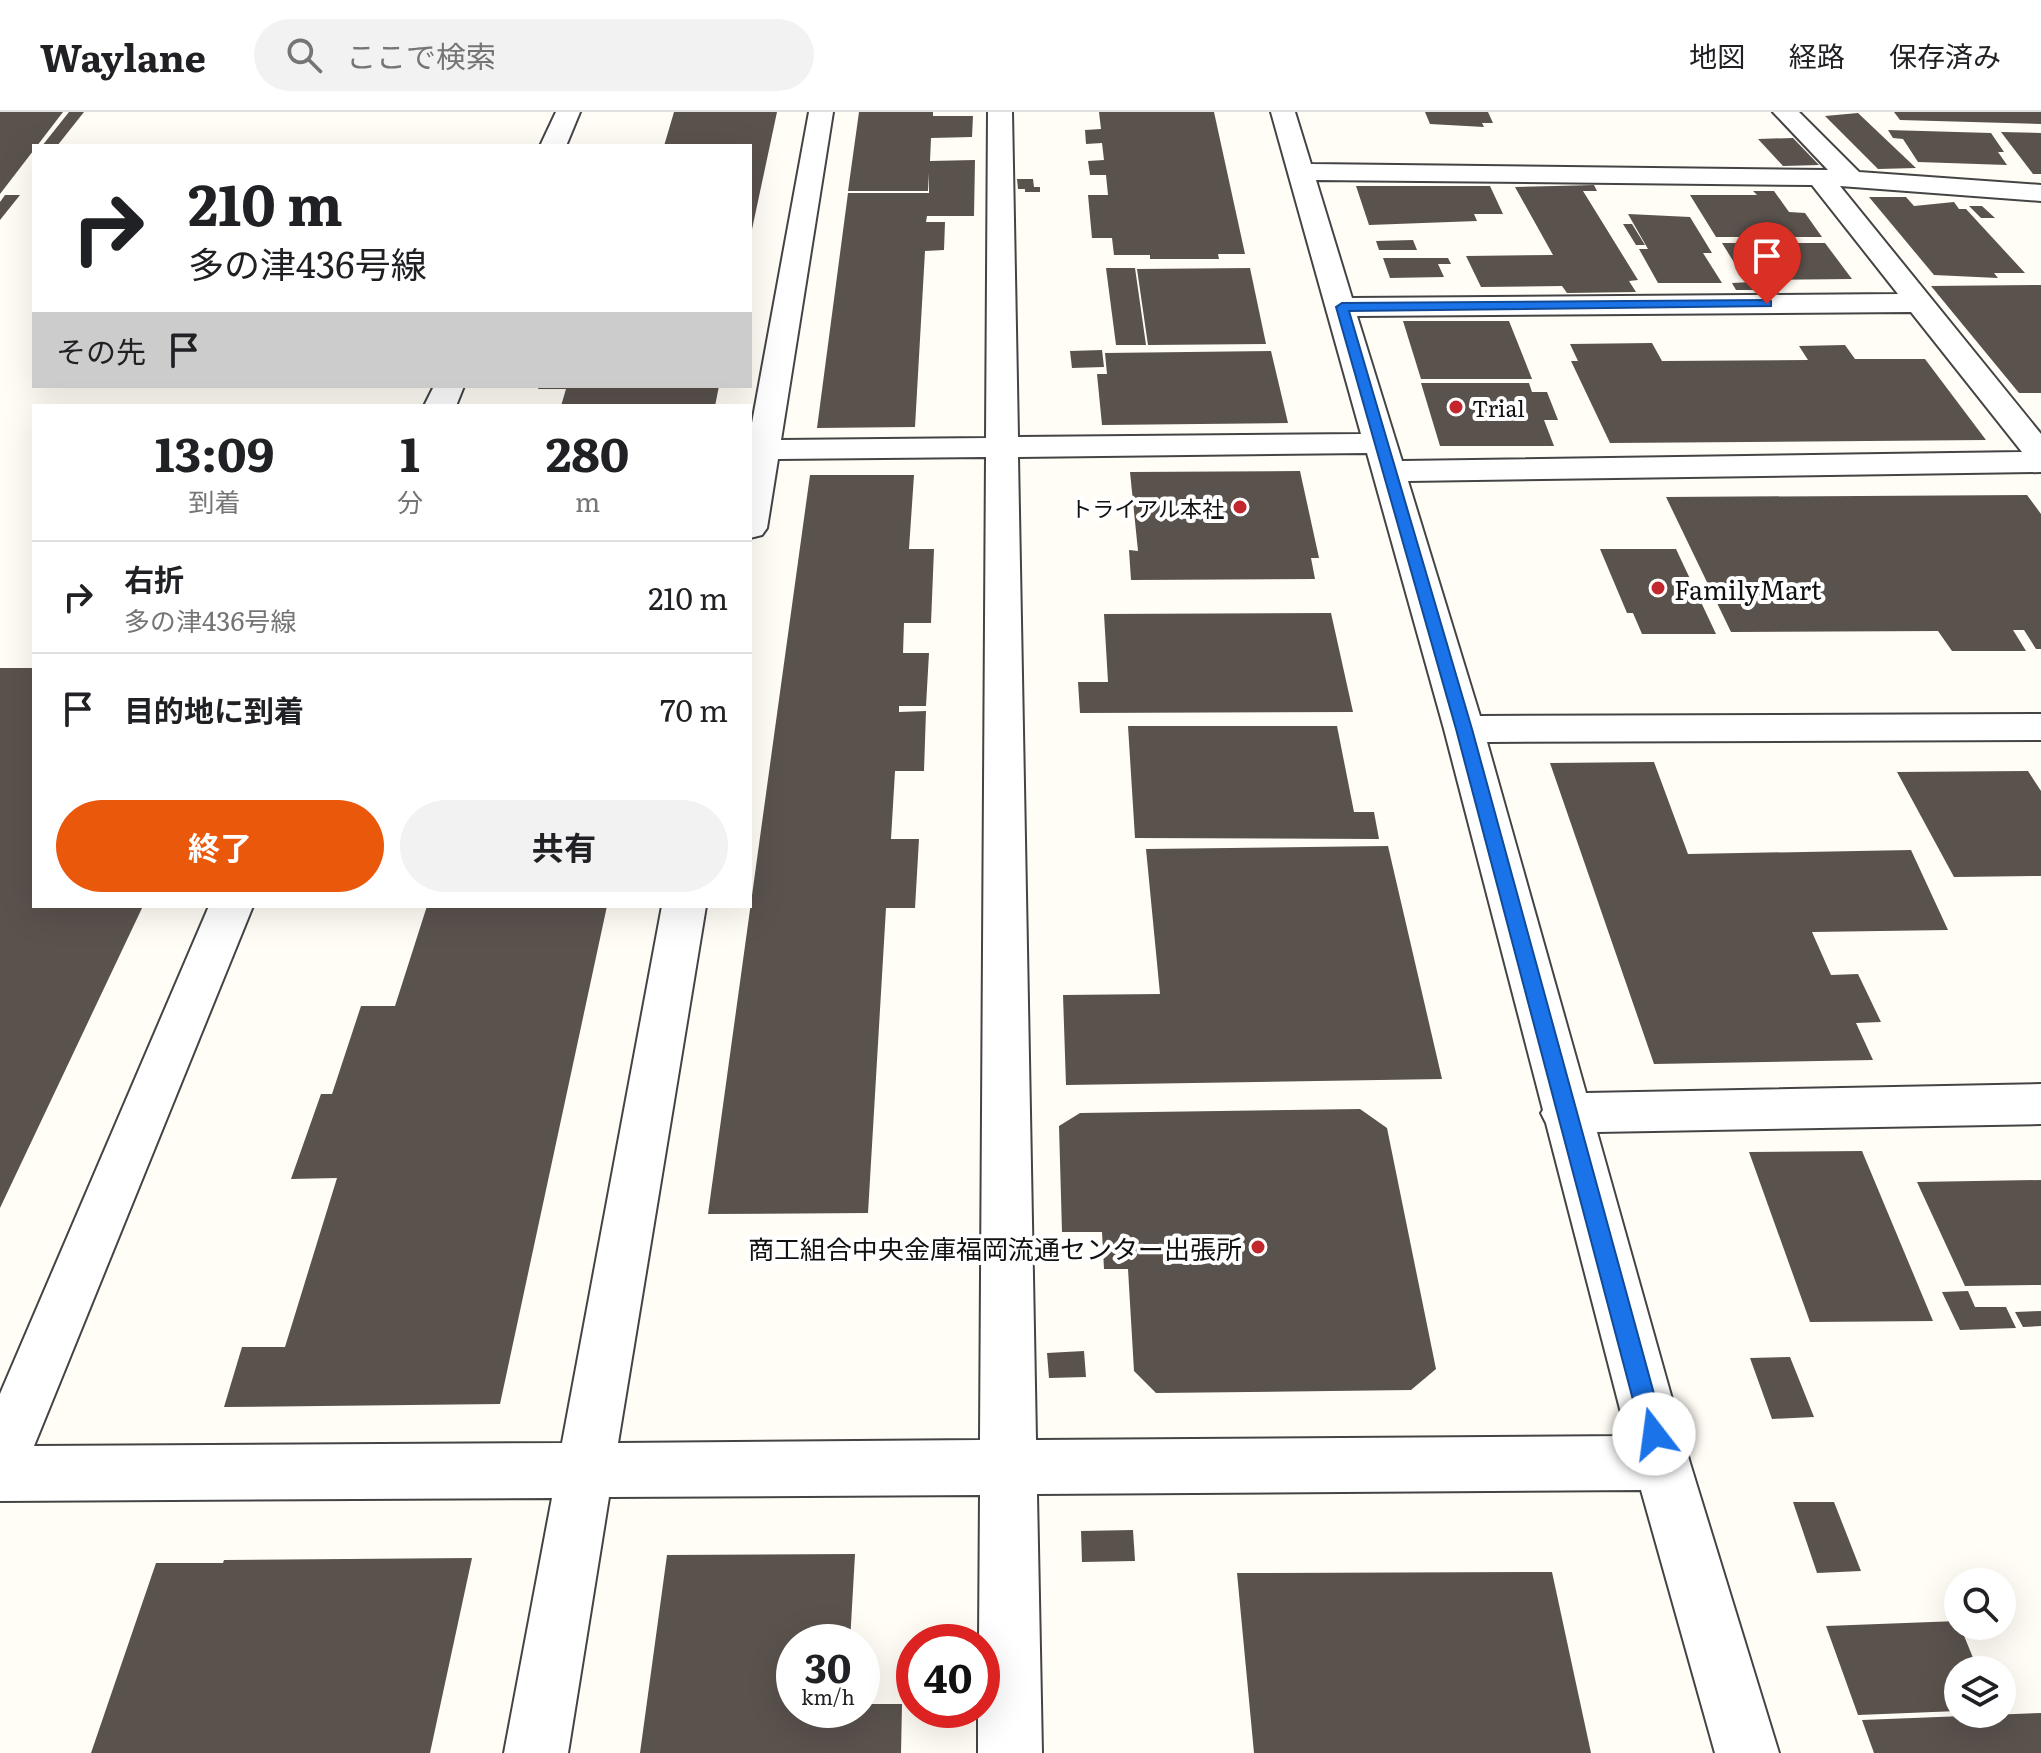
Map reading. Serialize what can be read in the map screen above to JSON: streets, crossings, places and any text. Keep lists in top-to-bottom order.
{
  "places": [
    "Trial",
    "トライアル本社",
    "FamilyMart",
    "商工組合中央金庫福岡流通センター出張所"
  ],
  "page": {
    "header": "Waylane",
    "search": "ここで検索",
    "nav": ["地図", "経路", "保存済み"],
    "turn": ["210 m", "多の津436号線"],
    "then": "その先",
    "eta": [
      "13:09",
      "到着",
      "1",
      "分",
      "280",
      "m"
    ],
    "list": [
      {
        "name": "右折",
        "note": "多の津436号線",
        "value": "210 m"
      },
      {
        "name": "目的地に到着",
        "value": "70 m"
      }
    ],
    "buttons": ["終了", "共有"],
    "speed": "30 km/h",
    "limit": "40"
  }
}
